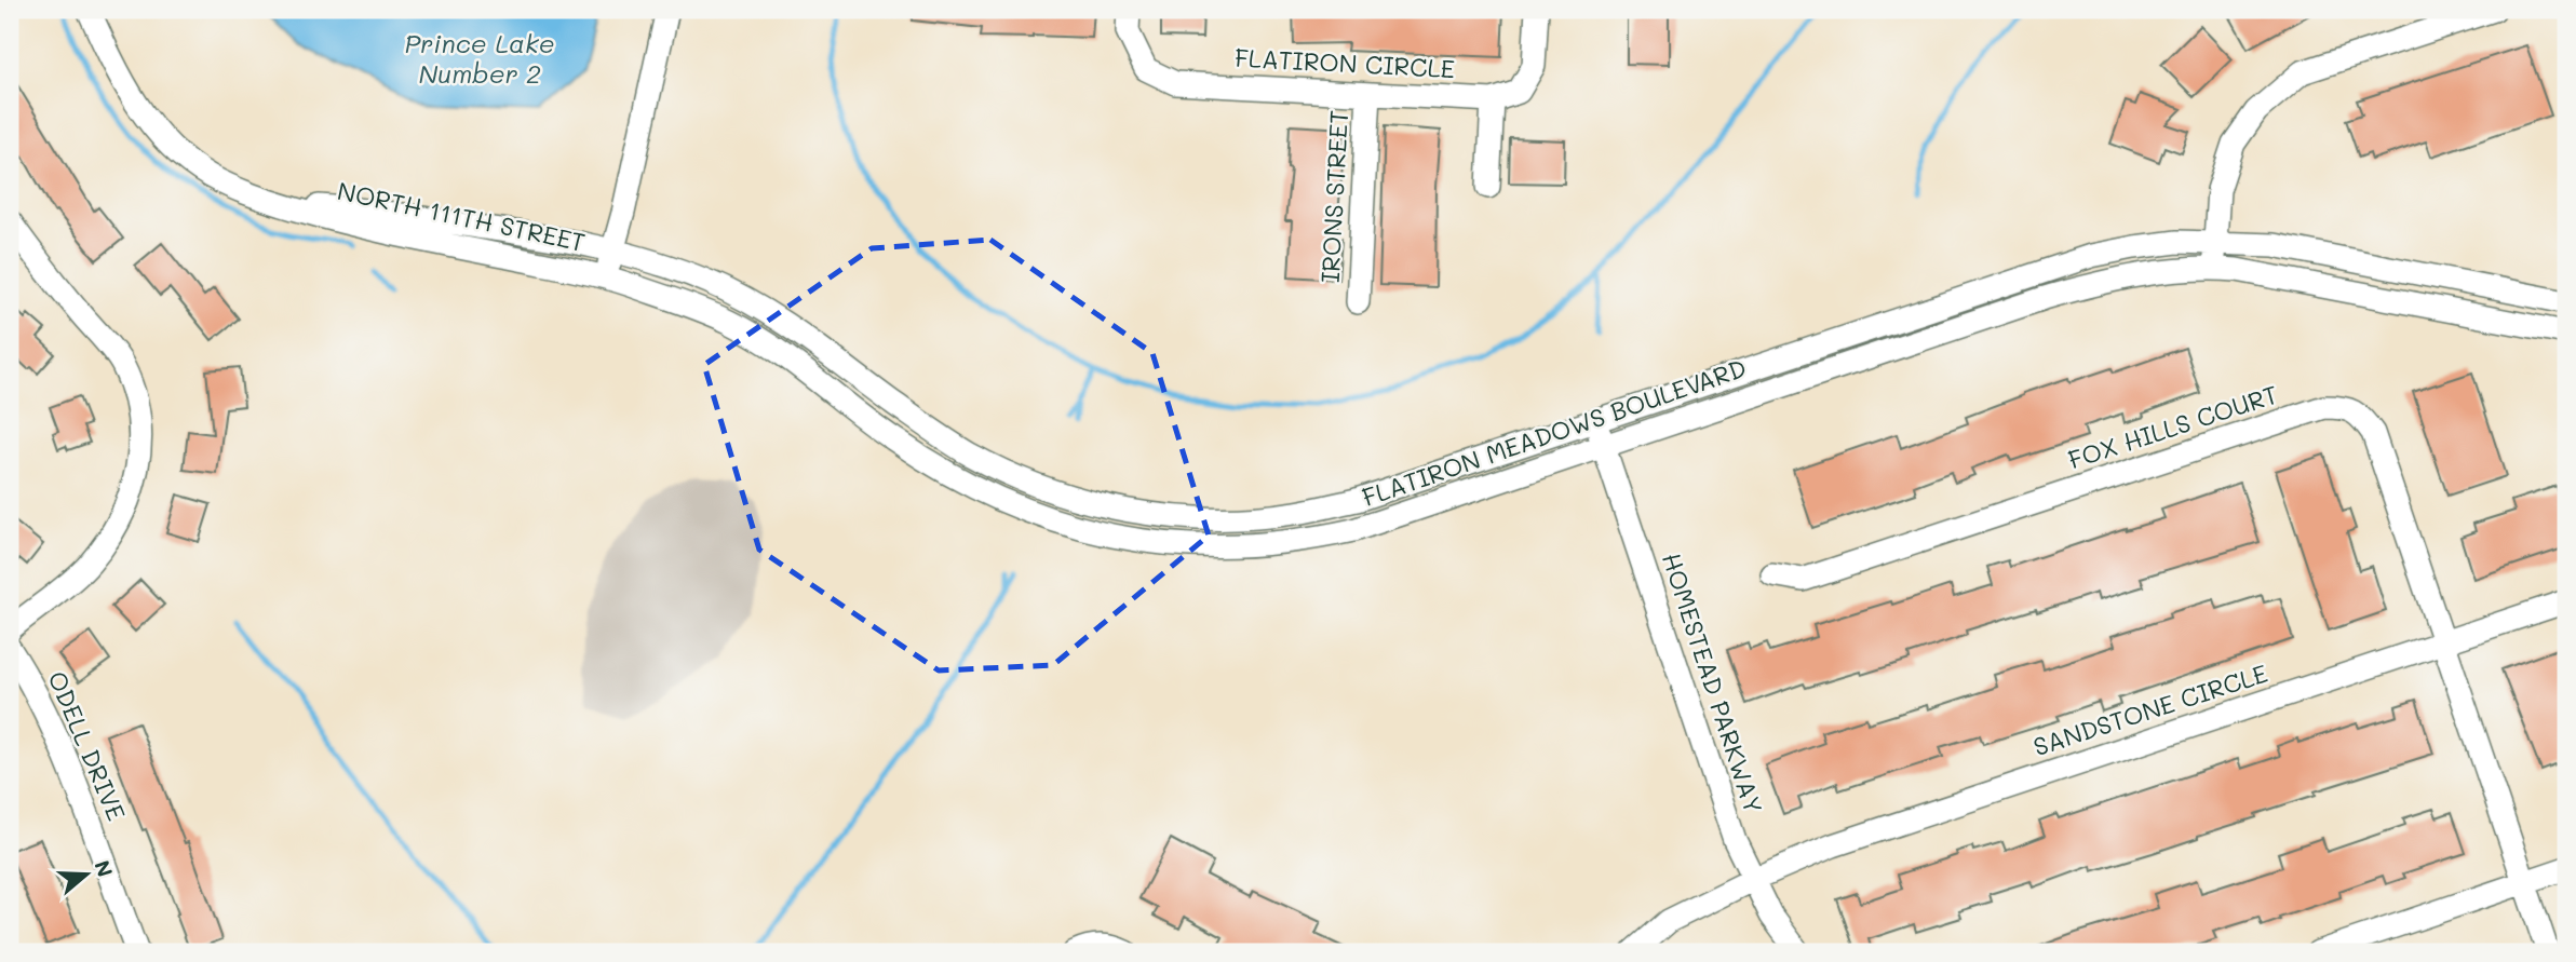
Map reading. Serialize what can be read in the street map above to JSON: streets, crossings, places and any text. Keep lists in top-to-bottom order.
{
  "streets": {
    "street": [
      "FLATIRON CIRCLE",
      "IRONS STREET",
      "NORTH 111TH STREET",
      "FOX HILLS COURT",
      "FLATIRON MEADOWS BOULEVARD",
      "HOMESTEAD PARKWAY",
      "SANDSTONE CIRCLE",
      "ODELL DRIVE"
    ]
  },
  "crossings": [
    ["FLATIRON CIRCLE", "IRONS STREET"],
    ["NORTH 111TH STREET", "FLATIRON MEADOWS BOULEVARD"],
    ["FOX HILLS COURT", "SANDSTONE CIRCLE"],
    ["FLATIRON MEADOWS BOULEVARD", "HOMESTEAD PARKWAY"],
    ["HOMESTEAD PARKWAY", "SANDSTONE CIRCLE"]
  ],
  "water": ["Prince Lake Number 2"],
  "north": "right"
}
